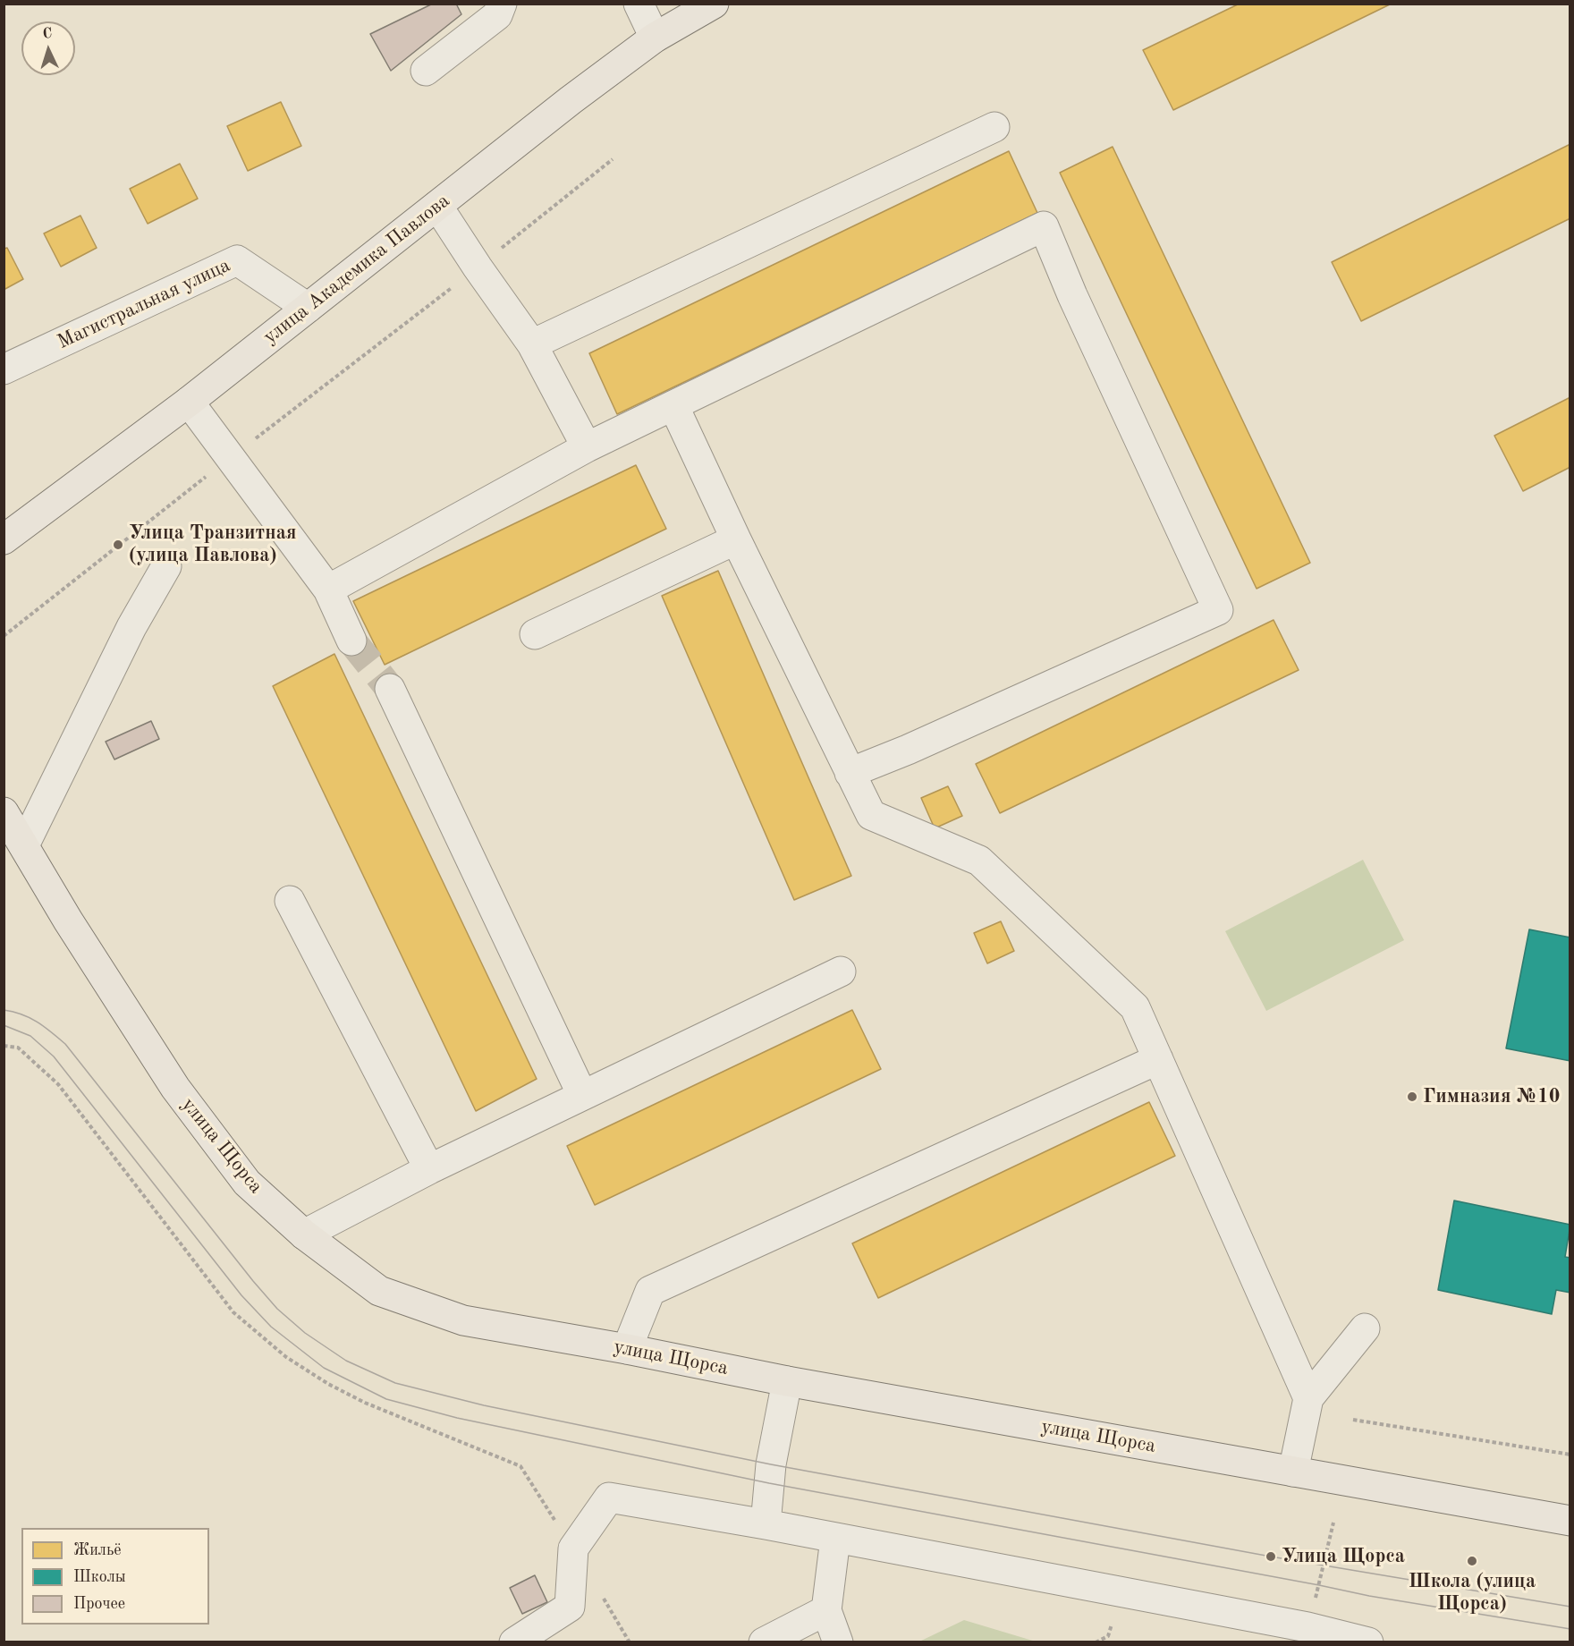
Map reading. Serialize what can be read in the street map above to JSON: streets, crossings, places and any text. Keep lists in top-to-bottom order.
{
  "streets": {
    "main road": ["улица Академика Павлова", "улица Щорса"],
    "street": ["Магистральная улица"]
  },
  "crossings": [
    ["улица Академика Павлова", "Магистральная улица"]
  ],
  "places": [
    "Улица Транзитная (улица Павлова)",
    "Гимназия №10",
    "Улица Щорса",
    "Школа (улица Щорса)"
  ],
  "legend": ["Жильё", "Школы", "Прочее"],
  "north": "top"
}
